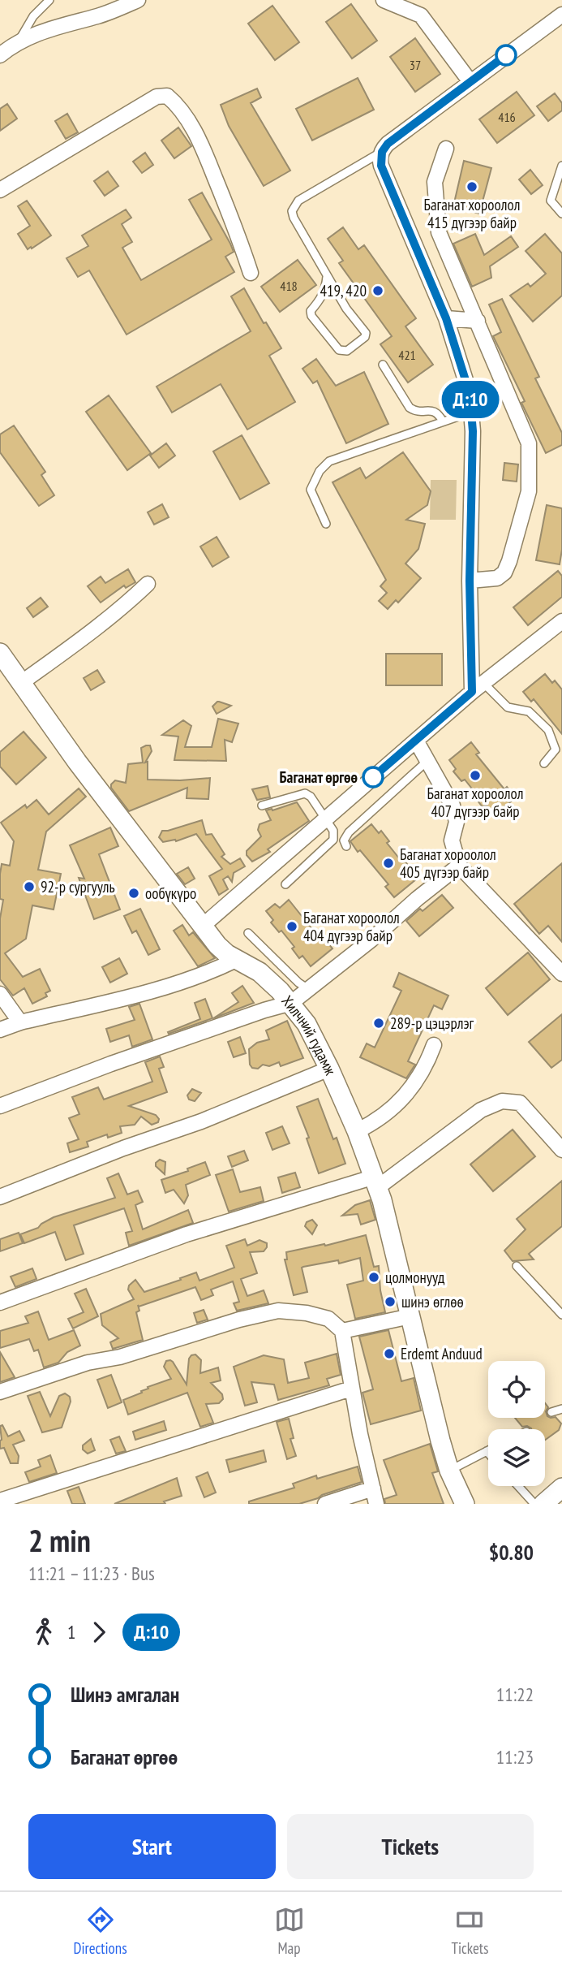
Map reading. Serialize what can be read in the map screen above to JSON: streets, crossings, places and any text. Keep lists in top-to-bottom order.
{
  "streets": {
    "main road": ["Хилчний гудамж"]
  },
  "places": [
    "Баганат хороолол 415 дүгээр байр",
    "419, 420",
    "Баганат хороолол 407 дүгээр байр",
    "Баганат өргөө",
    "Баганат хороолол 405 дүгээр байр",
    "92-р сургууль",
    "ообүкүро",
    "Баганат хороолол 404 дүгээр байр",
    "289-р цэцэрлэг",
    "цолмонууд",
    "шинэ өглөө",
    "Erdemt Anduud"
  ],
  "lines": ["bus line Д:10"],
  "house_numbers": [
    "37",
    "416",
    "418",
    "421"
  ],
  "page": {
    "on_map": "Д:10",
    "heading": ["2 min", "11:21 – 11:23 · Bus", "$0.80"],
    "legs": ["1", "Д:10"],
    "list": [
      {
        "name": "Шинэ амгалан",
        "value": "11:22"
      },
      {
        "name": "Баганат өргөө",
        "value": "11:23"
      }
    ],
    "buttons": ["Start", "Tickets"],
    "tabs": ["Directions", "Map", "Tickets"]
  }
}
